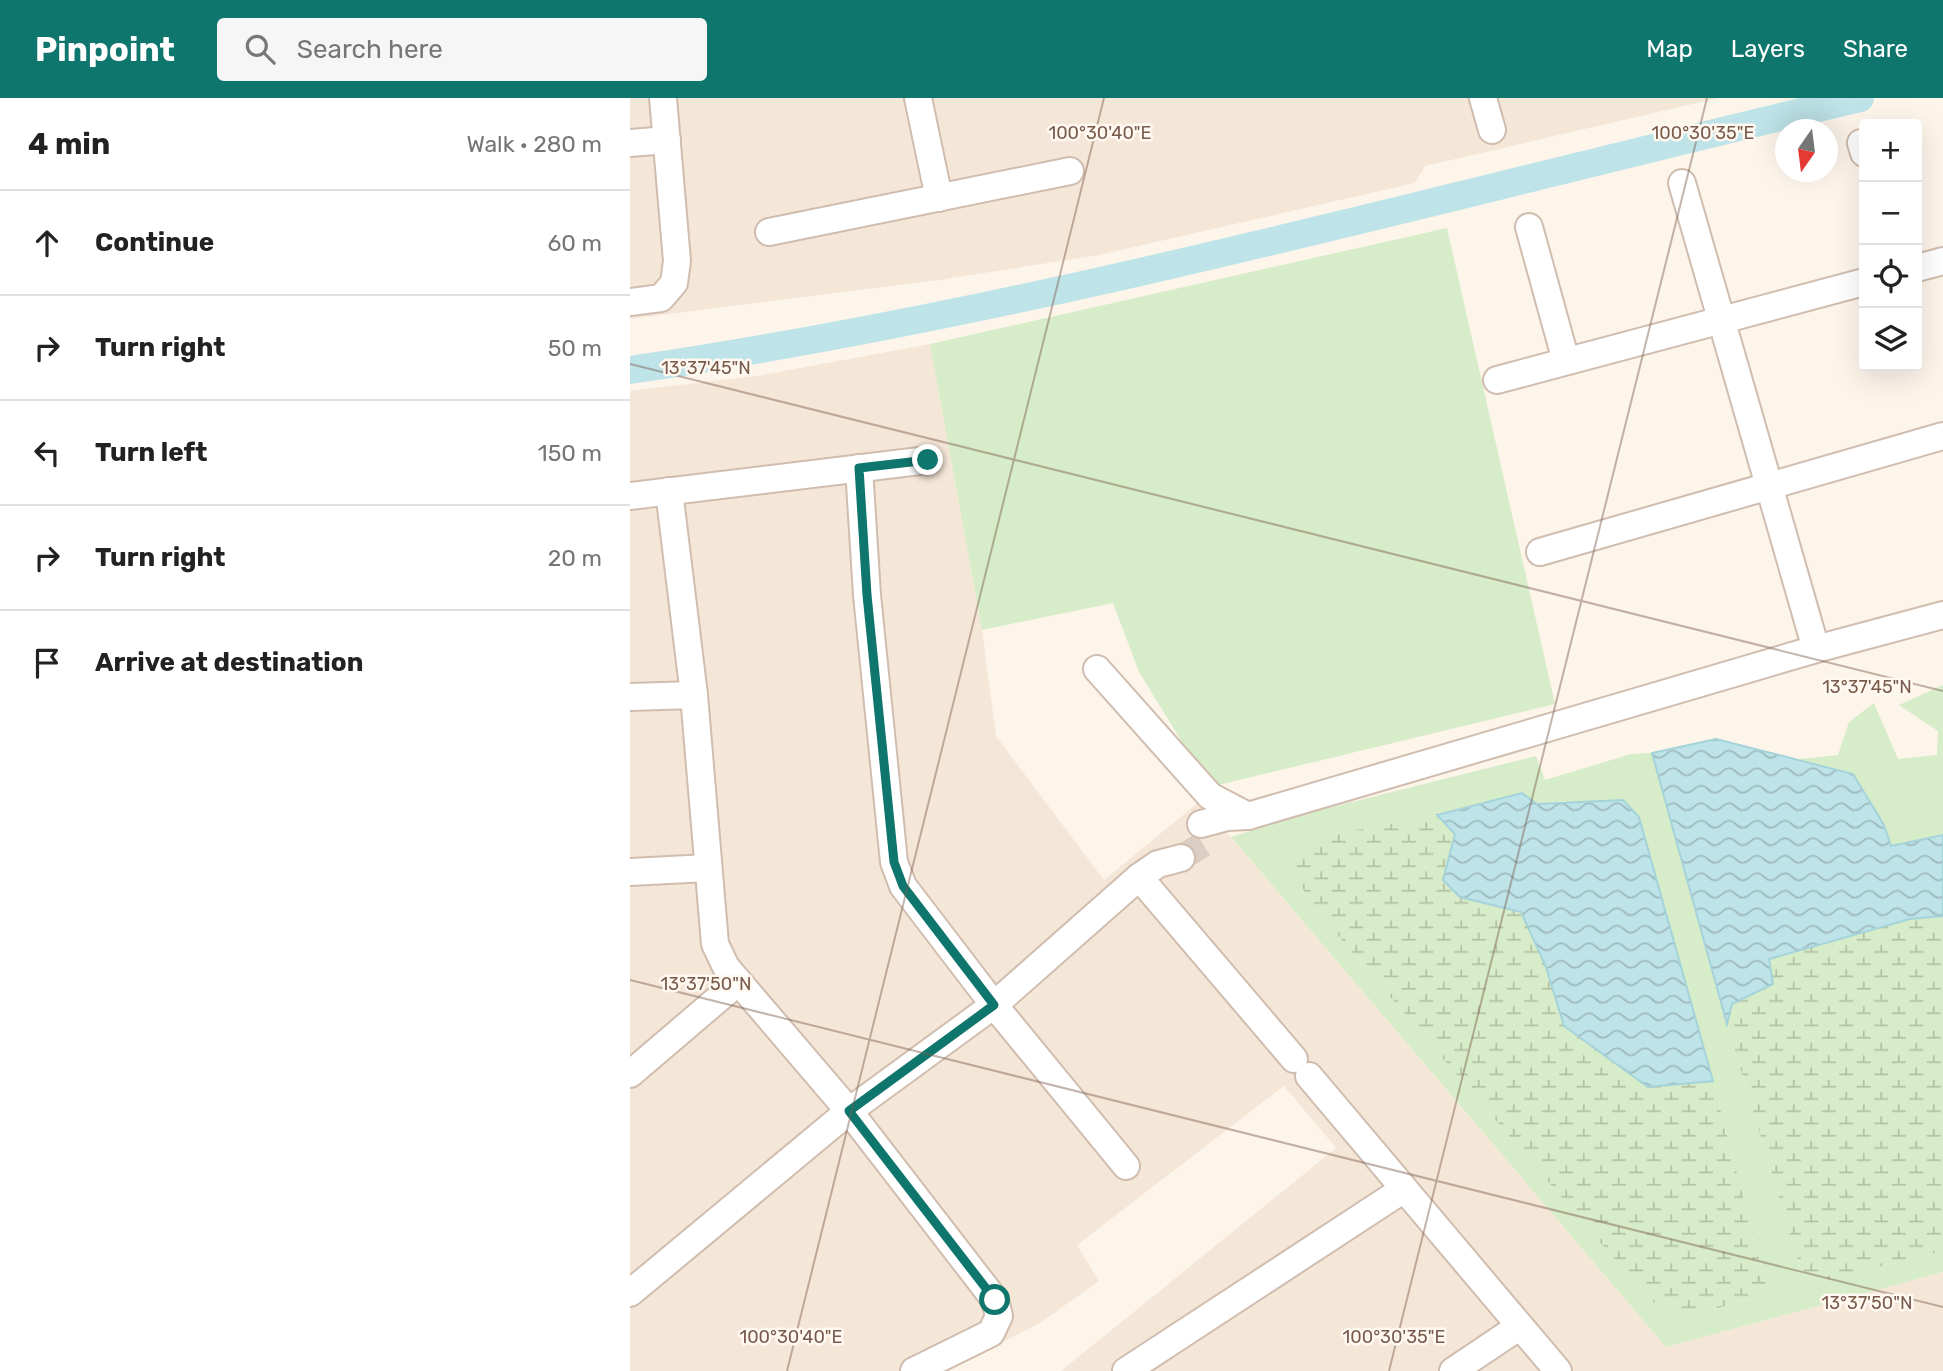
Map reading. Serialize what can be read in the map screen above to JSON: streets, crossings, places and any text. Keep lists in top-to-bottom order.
{
  "north": "bottom",
  "page": {
    "header": "Pinpoint",
    "search": "Search here",
    "nav": ["Map", "Layers", "Share"],
    "heading": ["4 min", "Walk · 280 m"],
    "map_buttons": ["+", "−"],
    "list": [
      ["Continue", "60 m"],
      ["Turn right", "50 m"],
      ["Turn left", "150 m"],
      ["Turn right", "20 m"],
      "Arrive at destination"
    ]
  },
  "coordinates": [
    "100°30'40\"E",
    "100°30'35\"E",
    "13°37'45\"N",
    "13°37'50\"N"
  ]
}
